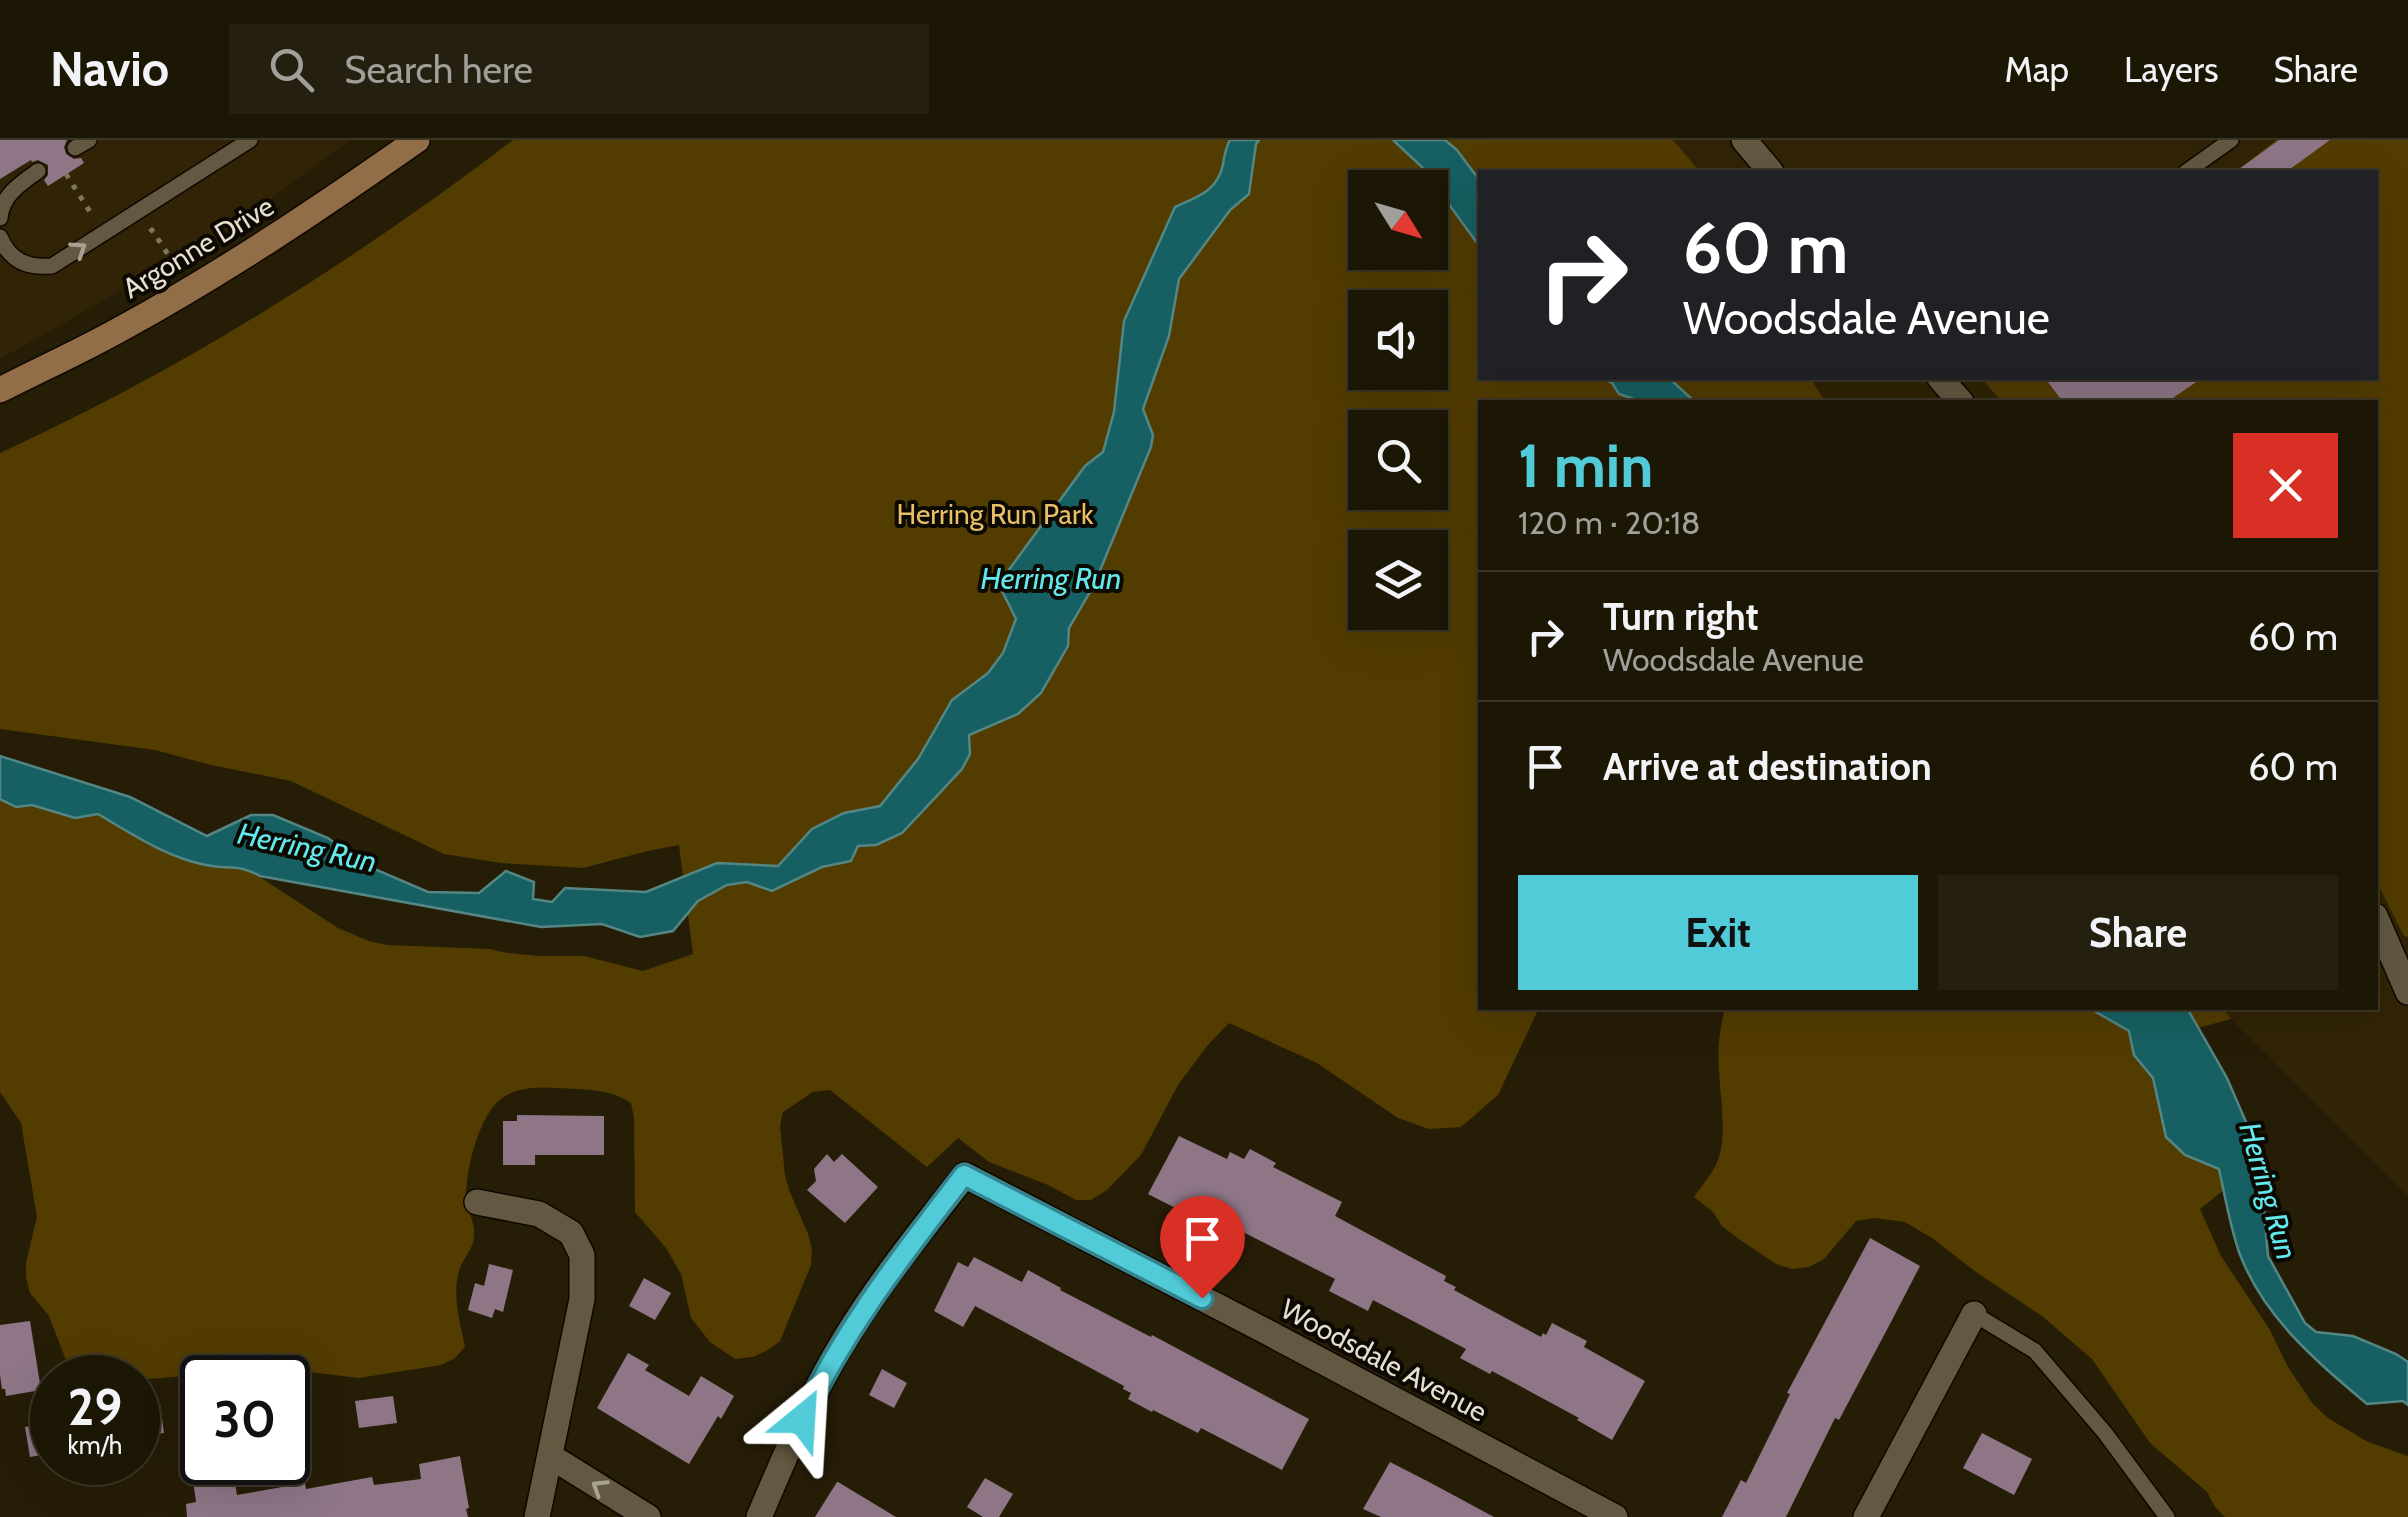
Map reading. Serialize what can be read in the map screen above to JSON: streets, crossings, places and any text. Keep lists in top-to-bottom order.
{
  "streets": {
    "main road": ["Argonne Drive"],
    "street": ["Woodsdale Avenue"]
  },
  "water": ["Herring Run"],
  "parks": ["Herring Run Park"],
  "north": "bottom right",
  "page": {
    "header": "Navio",
    "search": "Search here",
    "nav": ["Map", "Layers", "Share"],
    "turn": ["60 m", "Woodsdale Avenue"],
    "heading": ["1 min", "120 m · 20:18"],
    "list": [
      {
        "name": "Turn right",
        "note": "Woodsdale Avenue",
        "value": "60 m"
      },
      {
        "name": "Arrive at destination",
        "value": "60 m"
      }
    ],
    "buttons": ["Exit", "Share"],
    "speed": "29 km/h",
    "limit": "30"
  }
}
